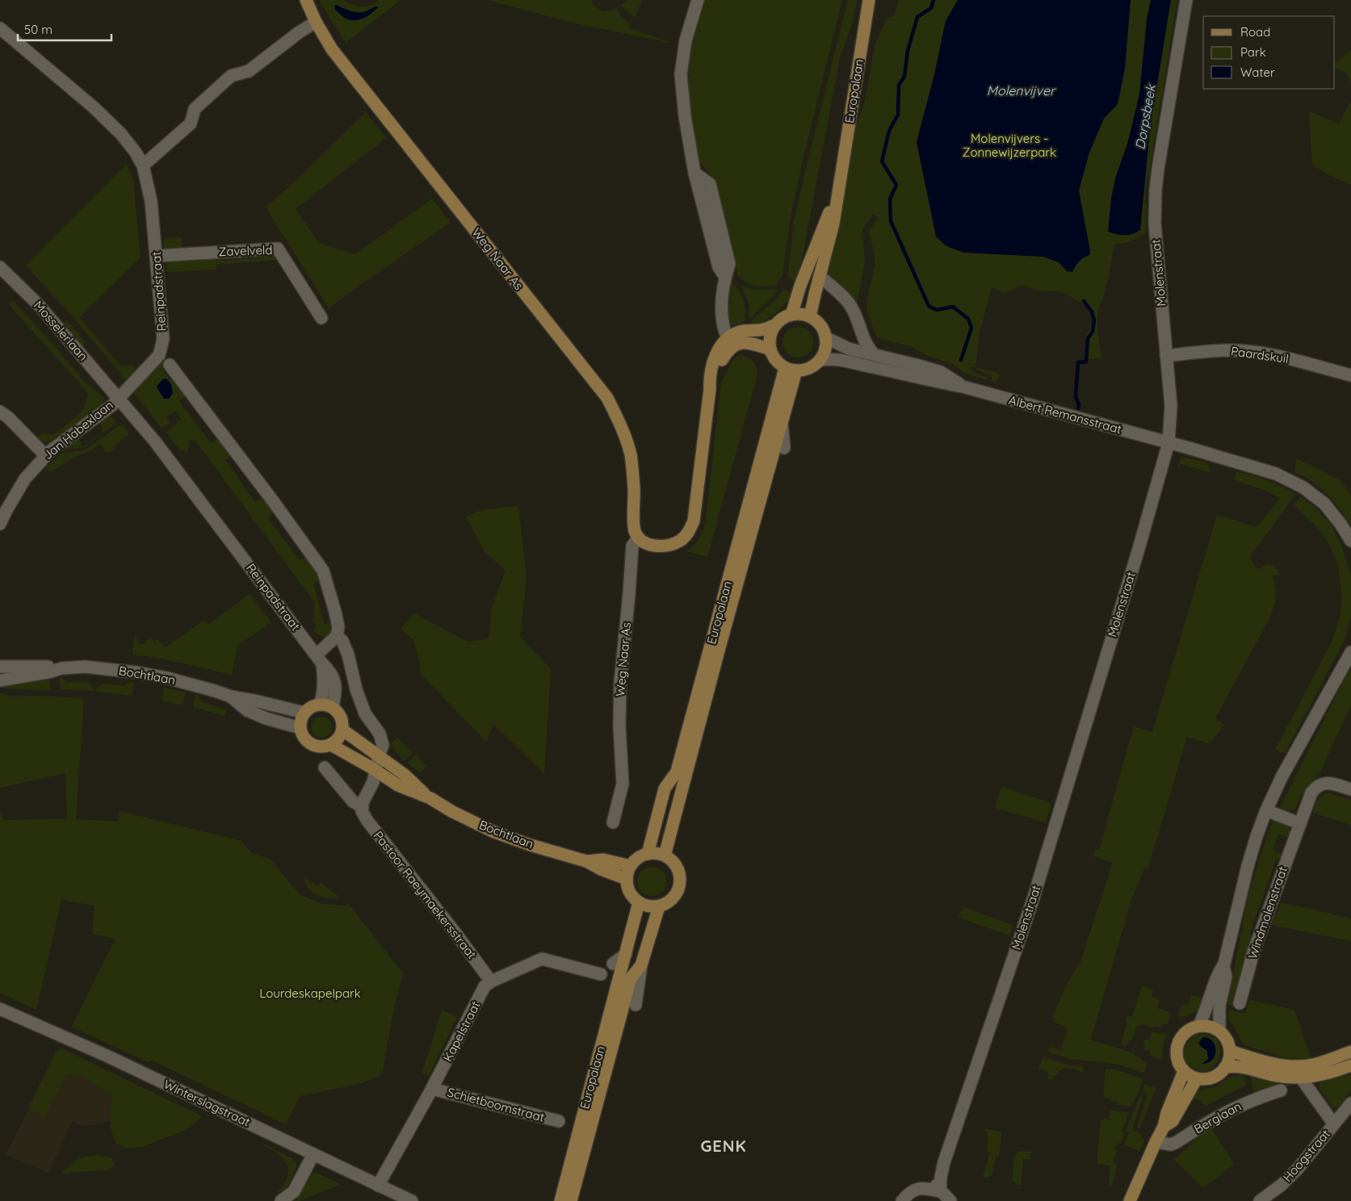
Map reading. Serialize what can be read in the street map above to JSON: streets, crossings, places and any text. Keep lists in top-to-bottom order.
{
  "streets": {
    "main road": ["Europalaan", "Weg Naar As", "Bochtlaan"],
    "street": [
      "Zavelveld",
      "Molenstraat",
      "Reinpadstraat",
      "Mosselerlaan",
      "Paardskuil",
      "Albert Remansstraat",
      "Jan Habexlaan",
      "Pastoor Raeymaekersstraat",
      "Windmolenstraat",
      "Kapelstraat",
      "Winterslagstraat",
      "Schietboomstraat",
      "Berglaan",
      "Hoogstraat"
    ]
  },
  "crossings": [
    ["Europalaan", "Albert Remansstraat"],
    ["Europalaan", "Bochtlaan"],
    ["Zavelveld", "Reinpadstraat"],
    ["Molenstraat", "Paardskuil"],
    ["Molenstraat", "Albert Remansstraat"],
    ["Reinpadstraat", "Mosselerlaan"],
    ["Reinpadstraat", "Jan Habexlaan"],
    ["Reinpadstraat", "Bochtlaan"],
    ["Mosselerlaan", "Jan Habexlaan"],
    ["Pastoor Raeymaekersstraat", "Kapelstraat"],
    ["Kapelstraat", "Winterslagstraat"],
    ["Kapelstraat", "Schietboomstraat"]
  ],
  "districts": ["GENK"],
  "water": ["Molenvijver", "Dorpsbeek"],
  "parks": ["Molenvijvers - Zonnewijzerpark", "Lourdeskapelpark"],
  "legend": ["Road", "Park", "Water"],
  "scale_bar": "50 m"
}
